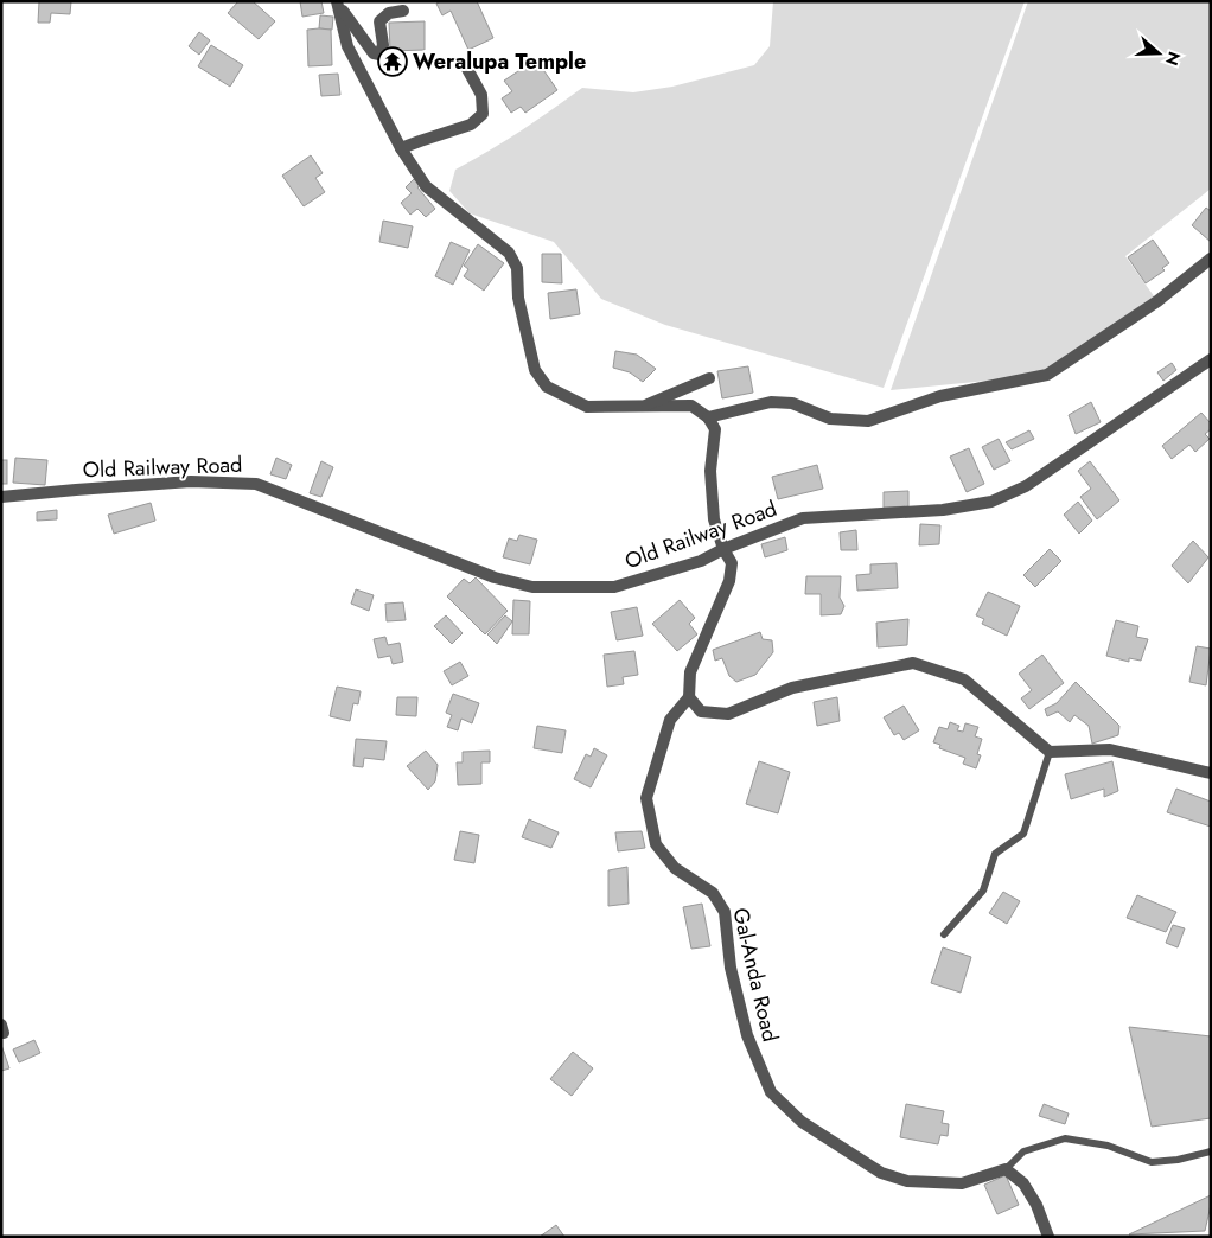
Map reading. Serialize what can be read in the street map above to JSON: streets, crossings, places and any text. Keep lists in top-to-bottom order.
{
  "streets": {
    "street": ["Old Railway Road", "Gal-Anda Road"]
  },
  "places": {
    "temple": ["Weralupa Temple"]
  },
  "north": "right"
}
